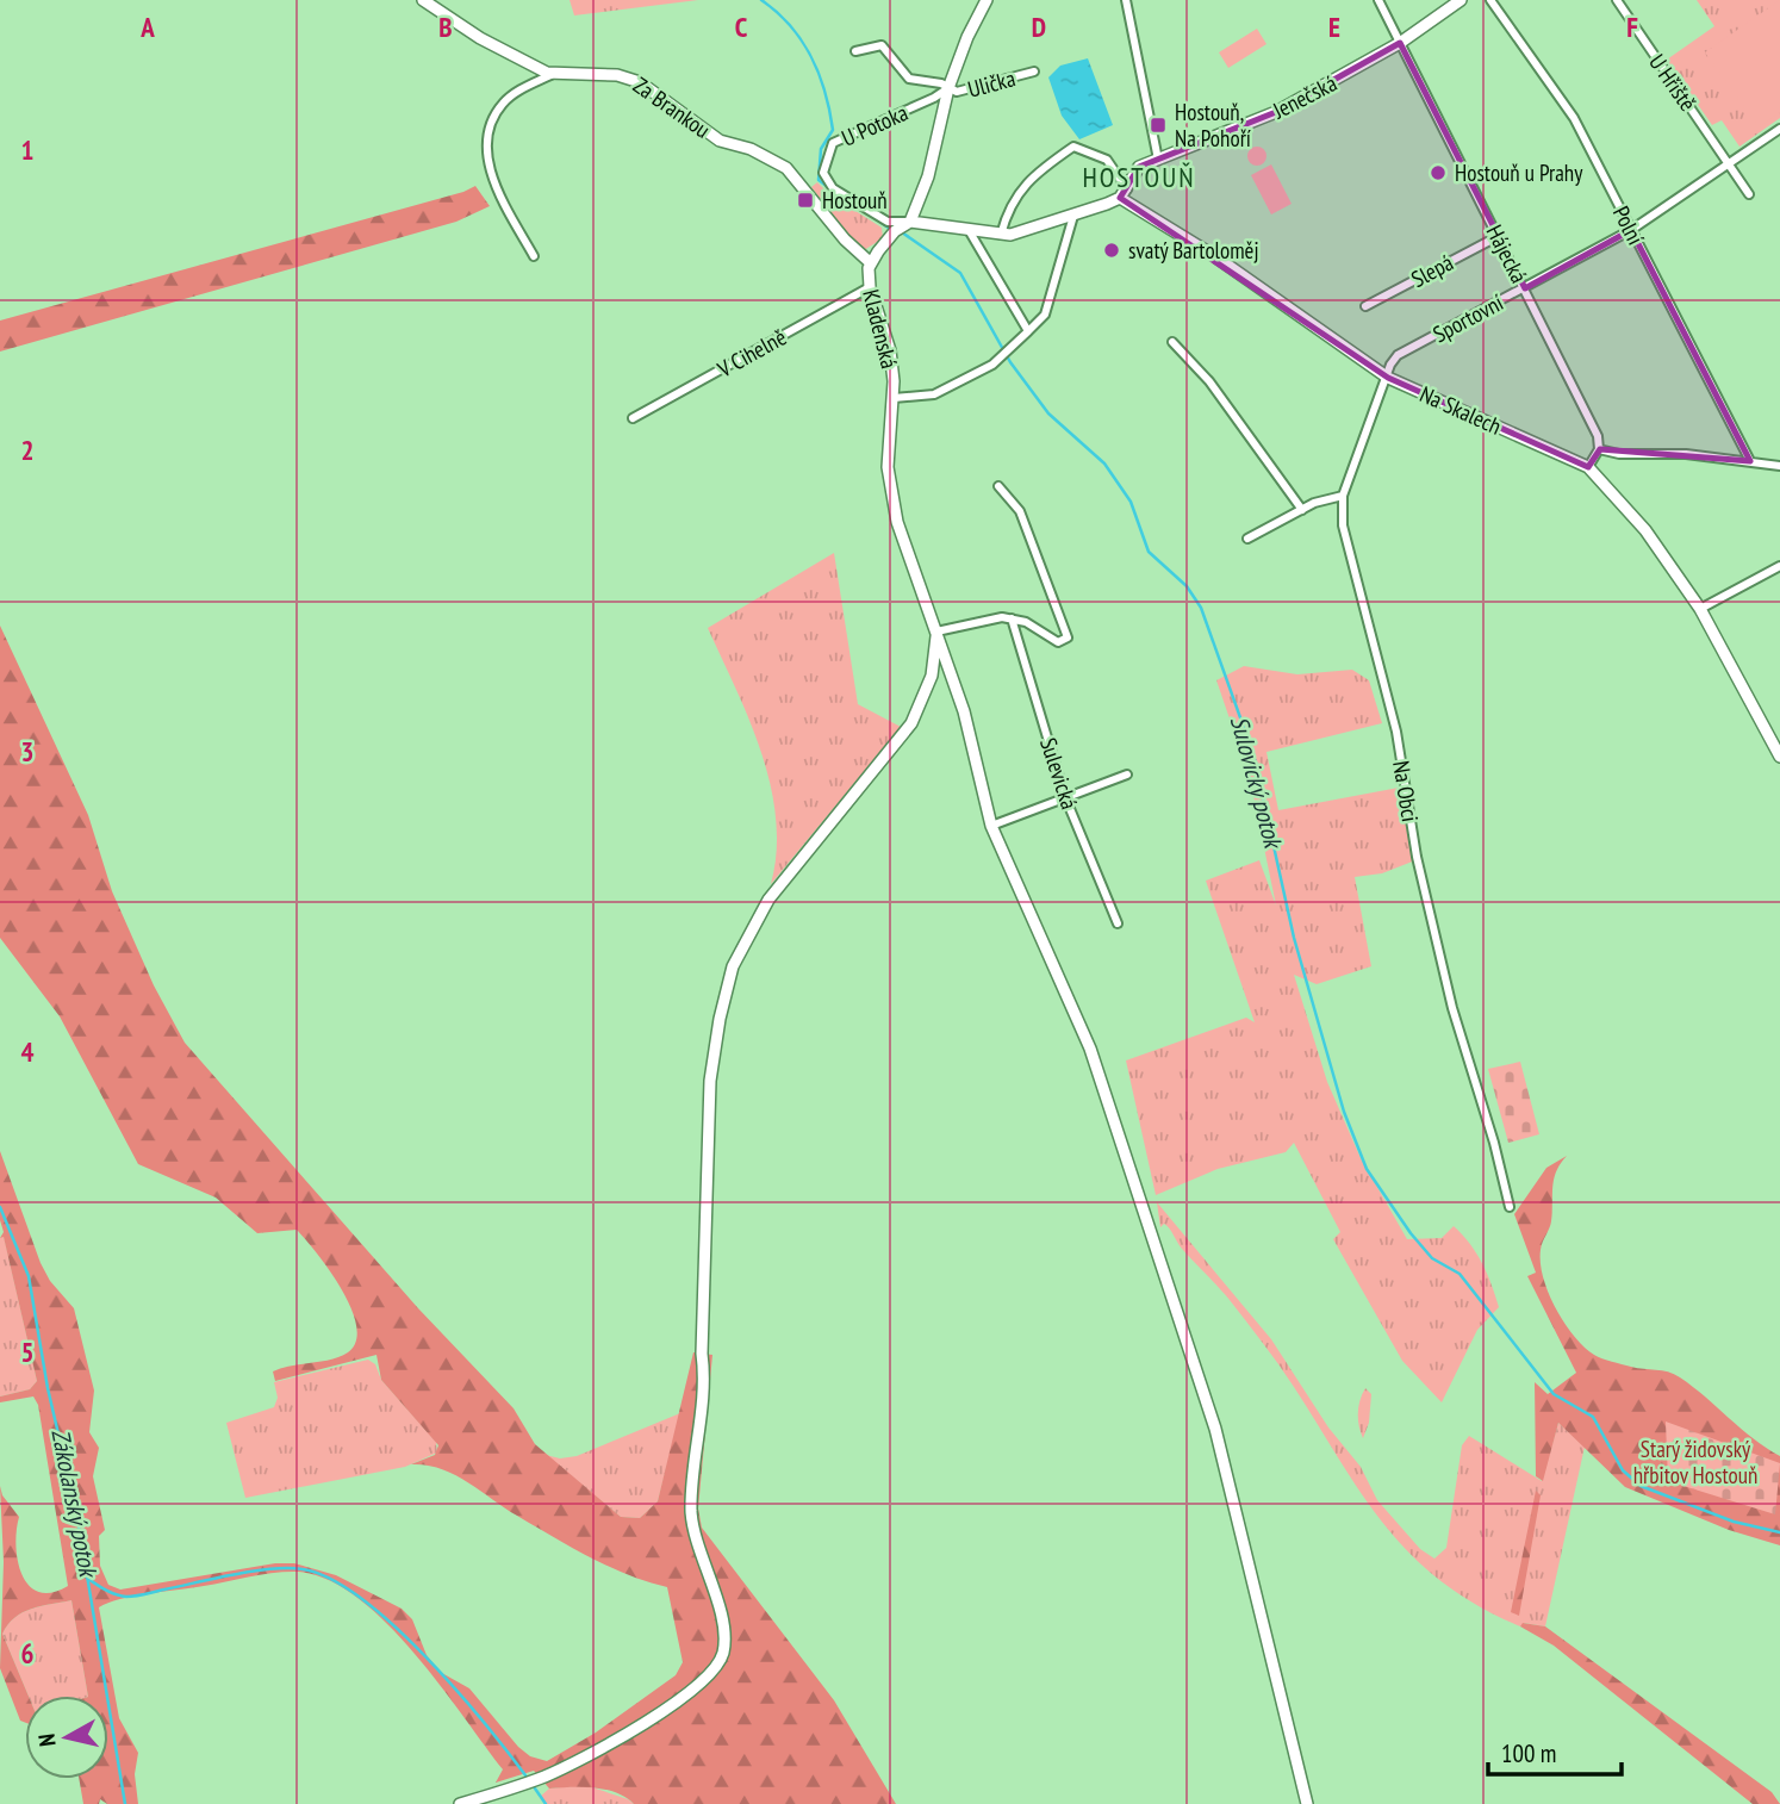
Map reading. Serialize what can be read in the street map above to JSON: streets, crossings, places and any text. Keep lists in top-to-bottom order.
{
  "streets": {
    "street": [
      "U Hřiště",
      "Ulička",
      "Jenečská",
      "Za Brankou",
      "U Potoka",
      "Polní",
      "Hájecká",
      "Slepá",
      "Sportovní",
      "Kladenská",
      "V Cihelně",
      "Na Skalech",
      "Sulevická",
      "Na Obci"
    ]
  },
  "crossings": [
    ["U Hřiště", "Sportovní"],
    ["Ulička", "U Potoka"],
    ["Ulička", "Kladenská"],
    ["Jenečská", "U Potoka"],
    ["Jenečská", "Hájecká"],
    ["Jenečská", "Kladenská"],
    ["Jenečská", "Na Skalech"],
    ["Za Brankou", "Kladenská"],
    ["U Potoka", "Kladenská"],
    ["Polní", "Sportovní"],
    ["Hájecká", "Slepá"],
    ["Hájecká", "Sportovní"],
    ["Sportovní", "Na Skalech"],
    ["Sportovní", "Na Obci"],
    ["Kladenská", "V Cihelně"],
    ["Na Skalech", "Na Obci"]
  ],
  "districts": ["HOSTOUŇ"],
  "water": ["Sulovický potok", "Zákolanský potok"],
  "parks": ["Starý židovský hřbitov Hostouň"],
  "places": {
    "transit": ["Hostouň, Na Pohoří", "Hostouň"],
    "other": ["Hostouň u Prahy", "svatý Bartoloměj"]
  },
  "scale_bar": "100 m",
  "north": "left",
  "grid": {
    "columns": [
      "A",
      "B",
      "C",
      "D",
      "E",
      "F"
    ],
    "rows": [
      "1",
      "2",
      "3",
      "4",
      "5",
      "6"
    ]
  }
}
